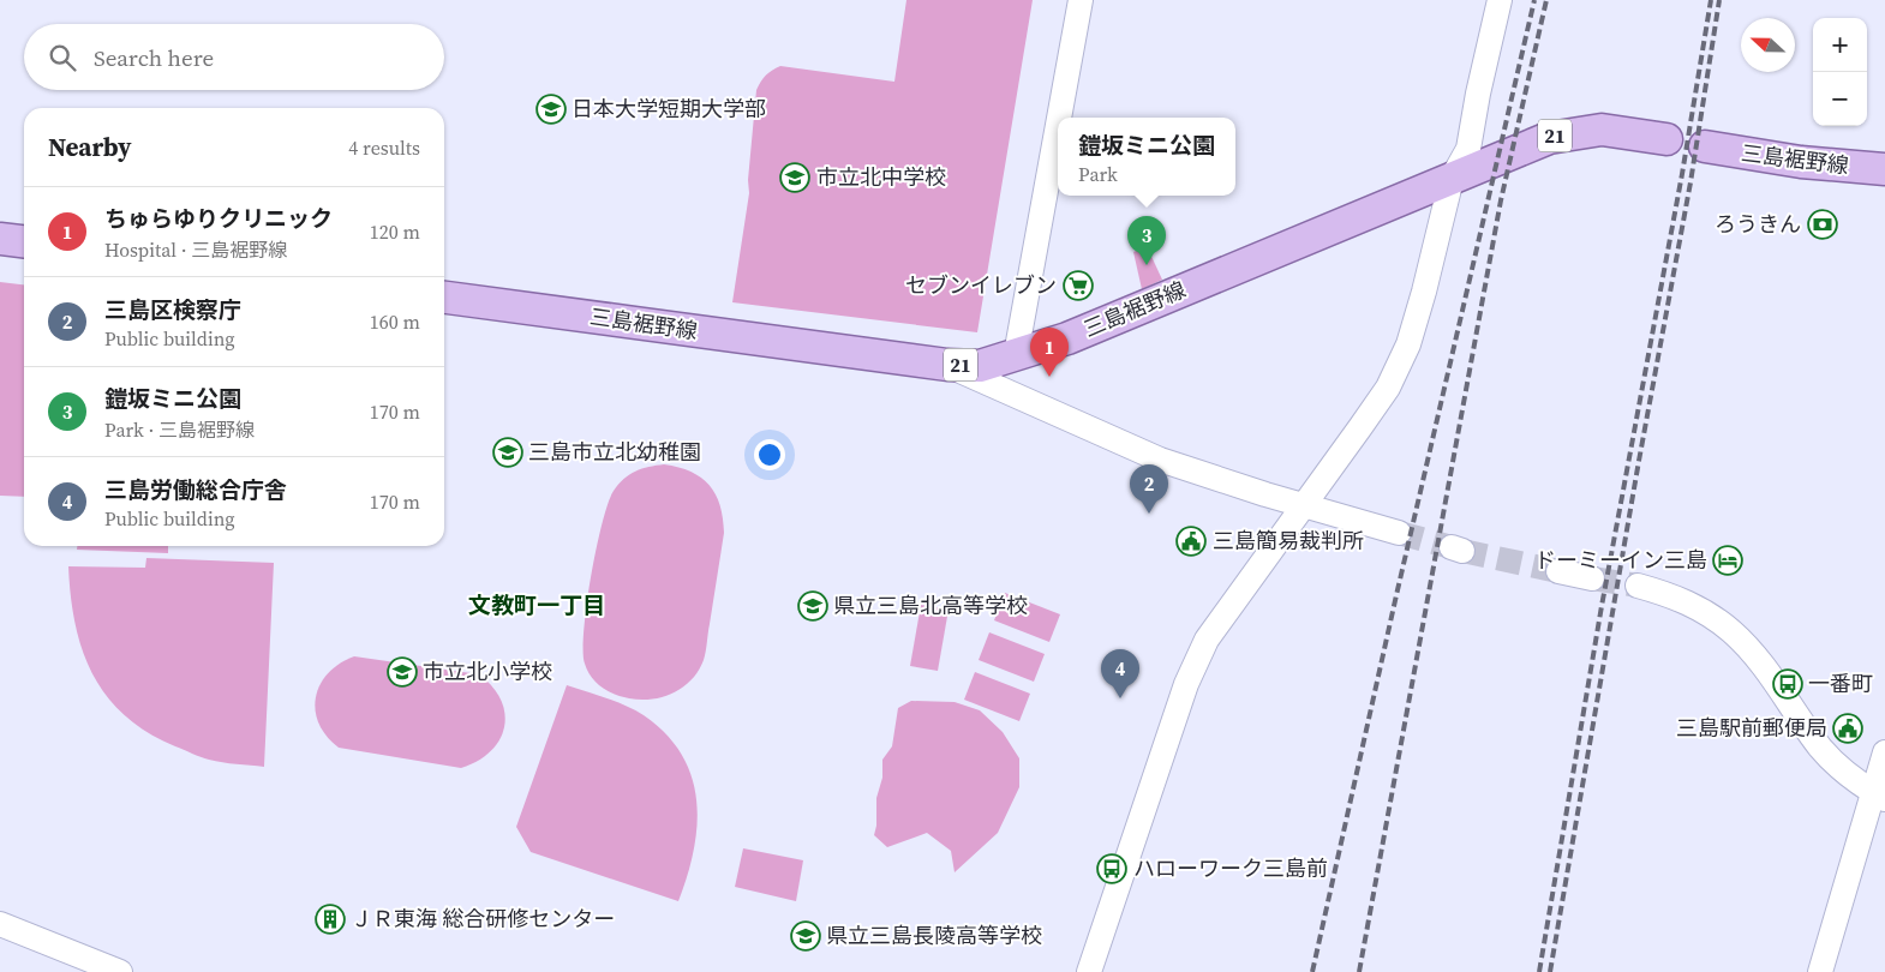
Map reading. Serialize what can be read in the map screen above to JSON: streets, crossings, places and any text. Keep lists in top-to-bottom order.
{
  "streets": {
    "main road": ["21", "三島裾野線"]
  },
  "districts": ["文教町一丁目"],
  "places": {
    "school or university": [
      "日本大学短期大学部",
      "市立北中学校",
      "三島市立北幼稚園",
      "県立三島北高等学校",
      "市立北小学校",
      "県立三島長陵高等学校"
    ],
    "bank": ["ろうきん"],
    "supermarket": ["セブンイレブン"],
    "public building": ["三島簡易裁判所", "三島駅前郵便局"],
    "hotel": ["ドーミーイン三島"],
    "bus stop": ["一番町", "ハローワーク三島前"],
    "building": ["ＪＲ東海 総合研修センター"]
  },
  "north": "left",
  "page": {
    "map_buttons": ["+", "−"],
    "search": "Search here",
    "heading": ["Nearby", "4 results"],
    "popup": ["鎧坂ミニ公園", "Park"],
    "list": [
      {
        "mark": "1",
        "name": "ちゅらゆりクリニック",
        "note": "Hospital · 三島裾野線",
        "value": "120 m"
      },
      {
        "mark": "2",
        "name": "三島区検察庁",
        "note": "Public building",
        "value": "160 m"
      },
      {
        "mark": "3",
        "name": "鎧坂ミニ公園",
        "note": "Park · 三島裾野線",
        "value": "170 m"
      },
      {
        "mark": "4",
        "name": "三島労働総合庁舎",
        "note": "Public building",
        "value": "170 m"
      }
    ],
    "pins": [
      "3",
      "1",
      "2",
      "4"
    ]
  }
}
